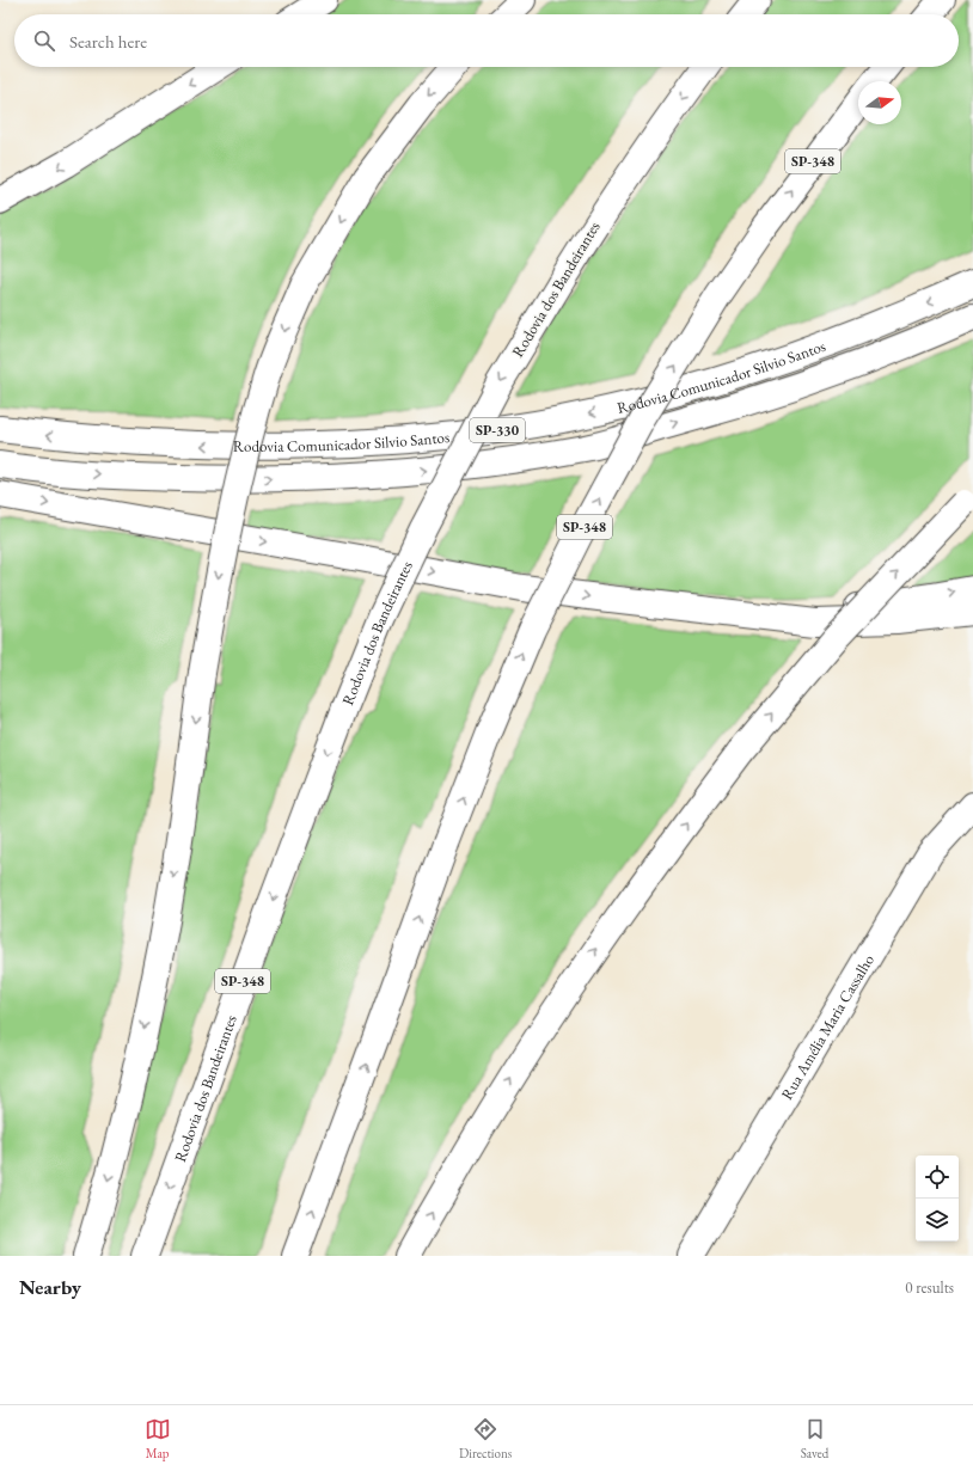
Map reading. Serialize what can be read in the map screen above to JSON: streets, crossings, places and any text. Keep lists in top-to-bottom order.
{
  "streets": {
    "main road": [
      "SP-348",
      "Rodovia dos Bandeirantes",
      "Rodovia Comunicador Silvio Santos",
      "SP-330",
      "Rua Amélia Maria Cassalho"
    ]
  },
  "north": "right",
  "page": {
    "search": "Search here",
    "heading": ["Nearby", "0 results"],
    "nav": ["Map", "Directions", "Saved"]
  }
}
